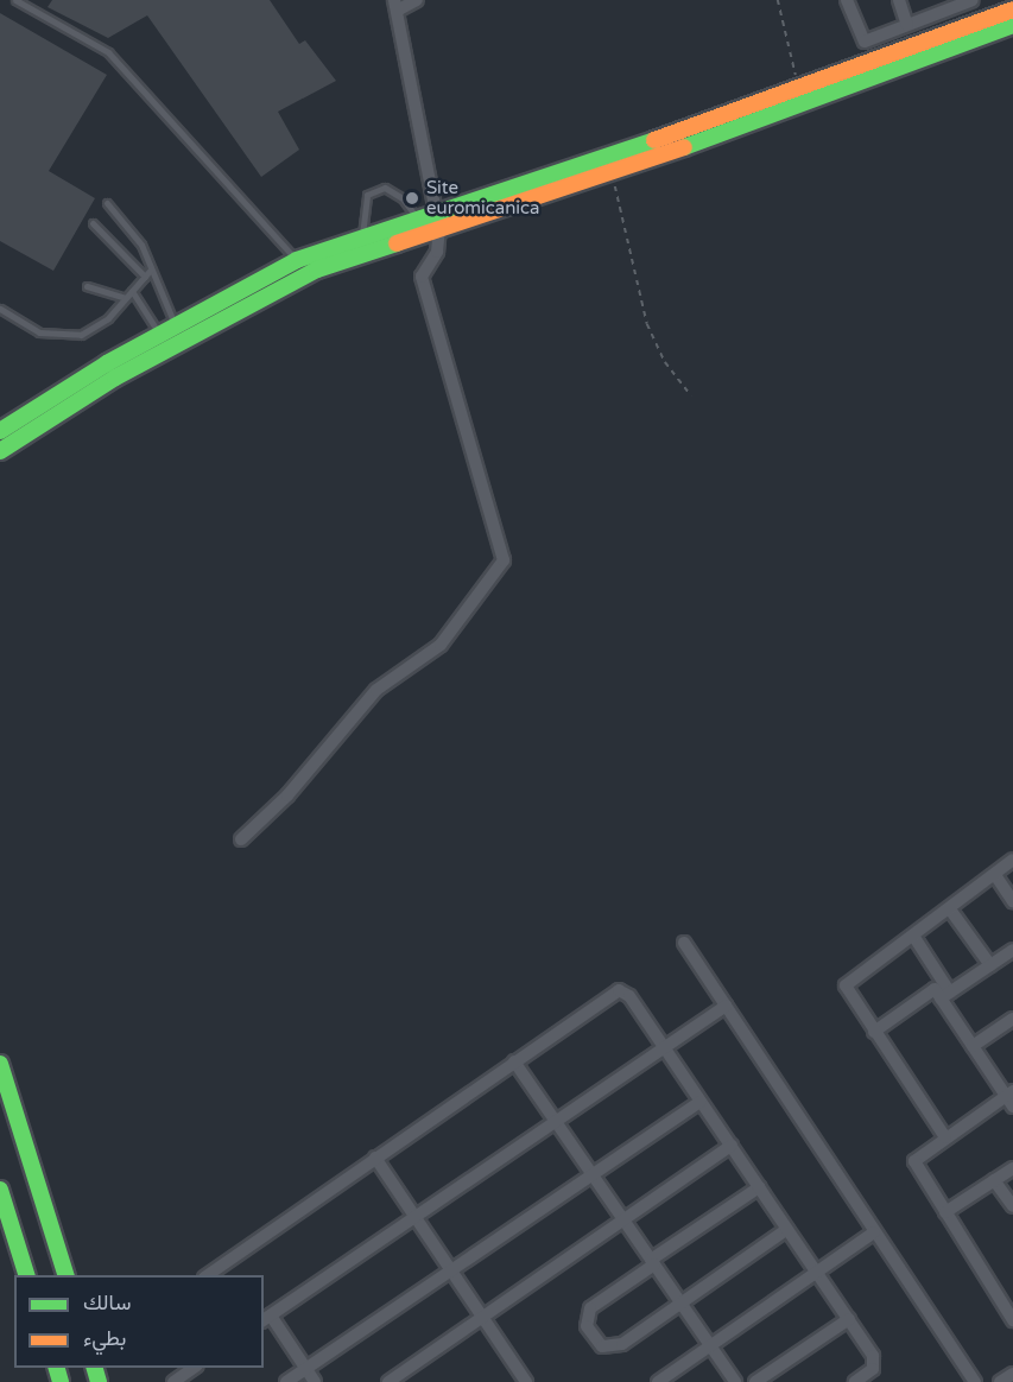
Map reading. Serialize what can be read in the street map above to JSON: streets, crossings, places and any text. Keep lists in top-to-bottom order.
{
  "places": ["Site euromicanica"],
  "legend": ["سالك", "بطيء"]
}
